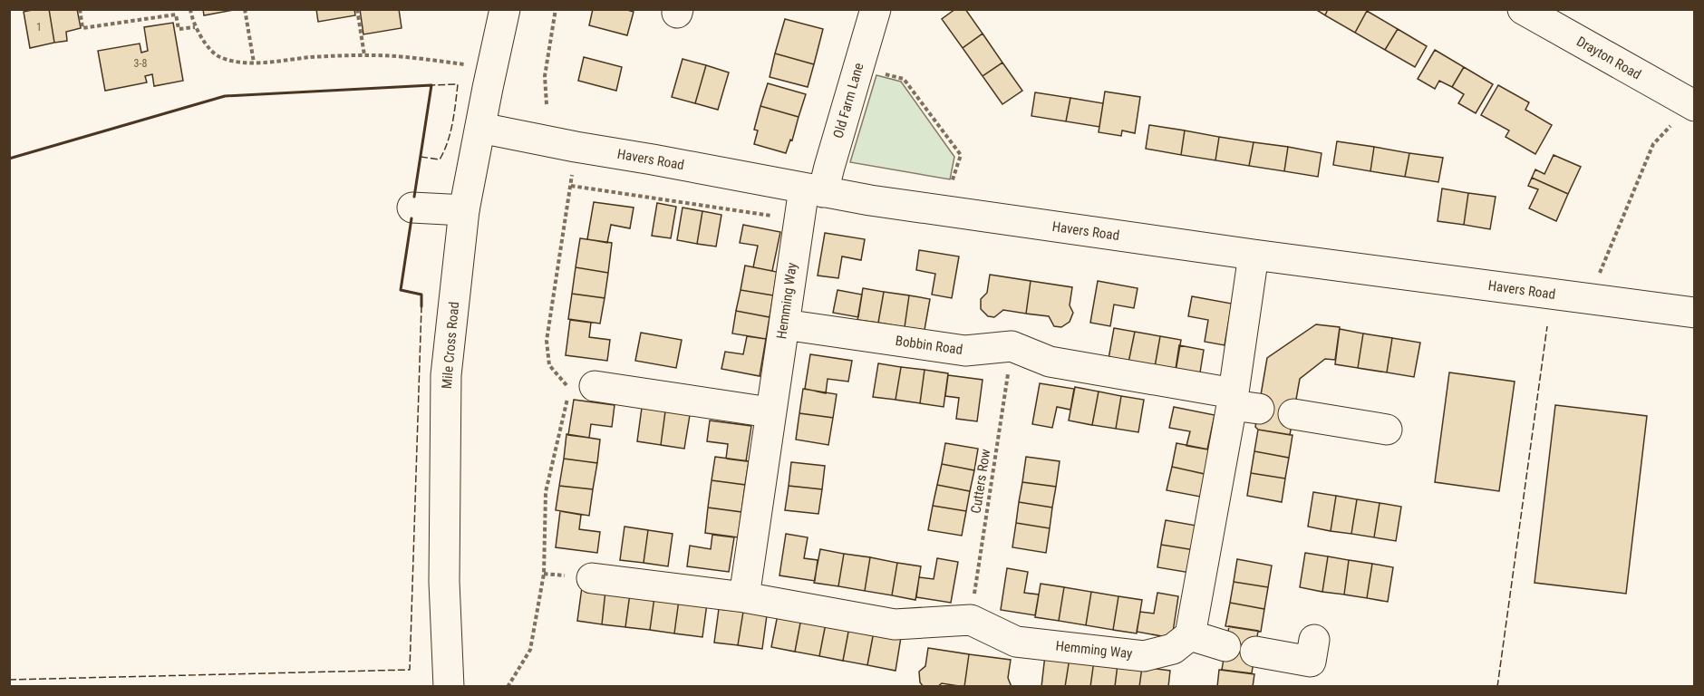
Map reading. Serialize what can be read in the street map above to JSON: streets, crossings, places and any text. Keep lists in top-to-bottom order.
{
  "streets": {
    "street": [
      "Drayton Road",
      "Old Farm Lane",
      "Havers Road",
      "Hemming Way",
      "Mile Cross Road",
      "Bobbin Road"
    ],
    "path": ["Cutters Row"]
  },
  "crossings": [
    ["Old Farm Lane", "Havers Road"],
    ["Old Farm Lane", "Hemming Way"],
    ["Havers Road", "Hemming Way"],
    ["Havers Road", "Mile Cross Road"],
    ["Hemming Way", "Bobbin Road"],
    ["Hemming Way", "Cutters Row"],
    ["Bobbin Road", "Cutters Row"]
  ],
  "house_numbers": ["1", "3-8"]
}
